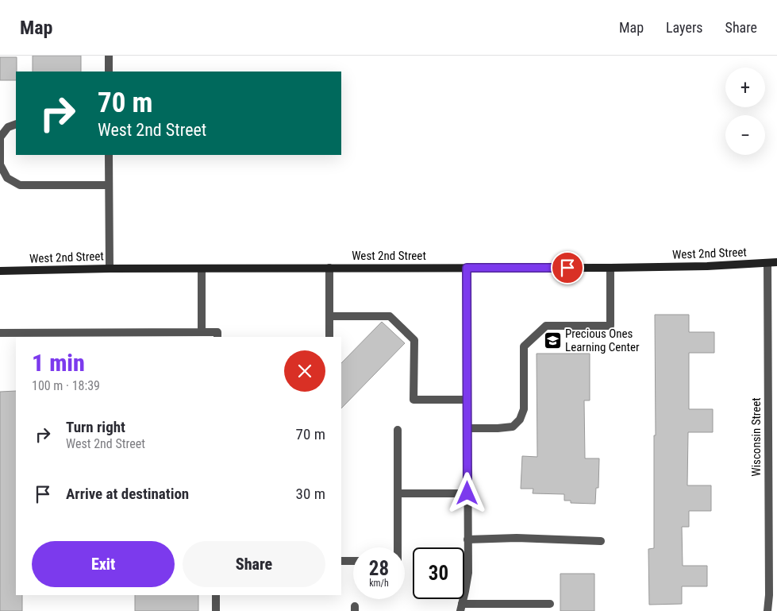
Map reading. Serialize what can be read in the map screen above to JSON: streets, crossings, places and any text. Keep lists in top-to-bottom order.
{
  "streets": {
    "street": ["West 2nd Street", "Wisconsin Street"]
  },
  "crossings": [
    ["West 2nd Street", "Wisconsin Street"]
  ],
  "places": {
    "school or university": ["Precious Ones Learning Center"]
  },
  "page": {
    "header": "Map",
    "nav": ["Map", "Layers", "Share"],
    "map_buttons": ["+", "−"],
    "turn": ["70 m", "West 2nd Street"],
    "heading": ["1 min", "100 m · 18:39"],
    "list": [
      {
        "name": "Turn right",
        "note": "West 2nd Street",
        "value": "70 m"
      },
      {
        "name": "Arrive at destination",
        "value": "30 m"
      }
    ],
    "buttons": ["Exit", "Share"],
    "speed": "28 km/h",
    "limit": "30"
  }
}
